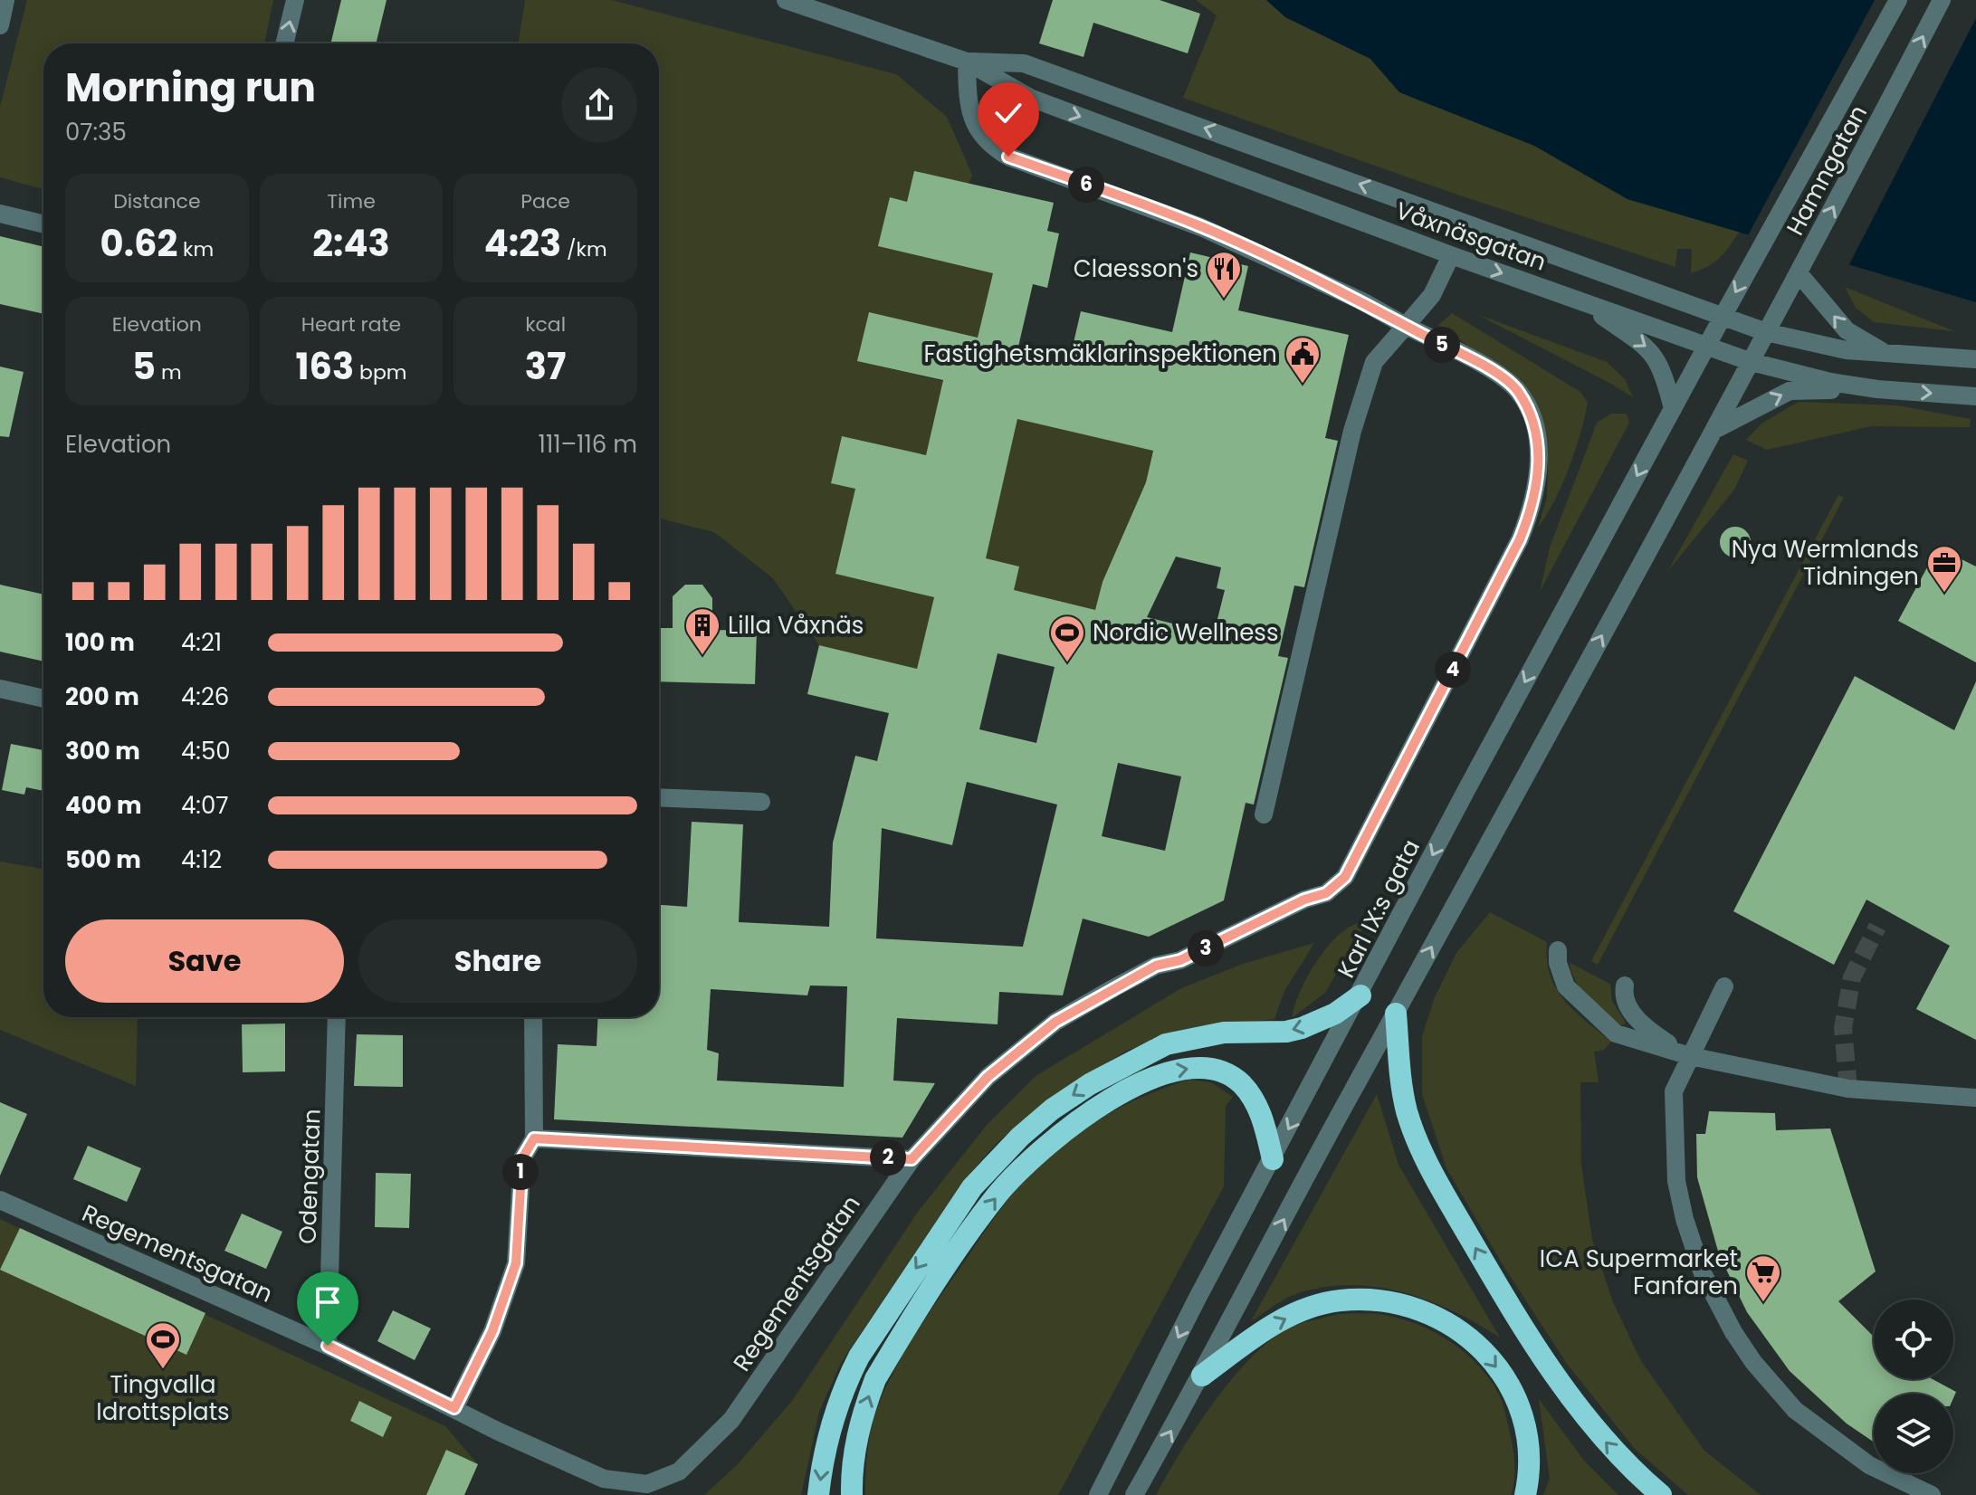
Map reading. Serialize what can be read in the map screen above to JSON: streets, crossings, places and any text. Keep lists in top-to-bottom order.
{
  "streets": {
    "street": [
      "Hamngatan",
      "Våxnäsgatan",
      "Karl IX:s gata",
      "Odengatan",
      "Regementsgatan"
    ]
  },
  "crossings": [
    ["Hamngatan", "Våxnäsgatan"],
    ["Hamngatan", "Karl IX:s gata"],
    ["Våxnäsgatan", "Karl IX:s gata"],
    ["Våxnäsgatan", "Regementsgatan"],
    ["Odengatan", "Regementsgatan"]
  ],
  "places": {
    "restaurant": ["Claesson's"],
    "public building": ["Fastighetsmäklarinspektionen"],
    "office": ["Nya Wermlands Tidningen"],
    "building": ["Lilla Våxnäs"],
    "sports": ["Nordic Wellness", "Tingvalla Idrottsplats"],
    "supermarket": ["ICA Supermarket Fanfaren"]
  },
  "page": {
    "heading": ["Morning run", "07:35"],
    "pins": [
      "6",
      "5",
      "4",
      "3",
      "2",
      "1"
    ],
    "stats": [
      ["Distance", "0.62 km"],
      ["Time", "2:43"],
      ["Pace", "4:23 /km"],
      ["Elevation", "5 m"],
      ["Heart rate", "163 bpm"],
      ["kcal", "37"]
    ],
    "chart": ["Elevation", "111–116 m"],
    "list": [
      {
        "name": "100 m",
        "note": "4:21"
      },
      {
        "name": "200 m",
        "note": "4:26"
      },
      {
        "name": "300 m",
        "note": "4:50"
      },
      {
        "name": "400 m",
        "note": "4:07"
      },
      {
        "name": "500 m",
        "note": "4:12"
      }
    ],
    "buttons": ["Save", "Share"]
  }
}
